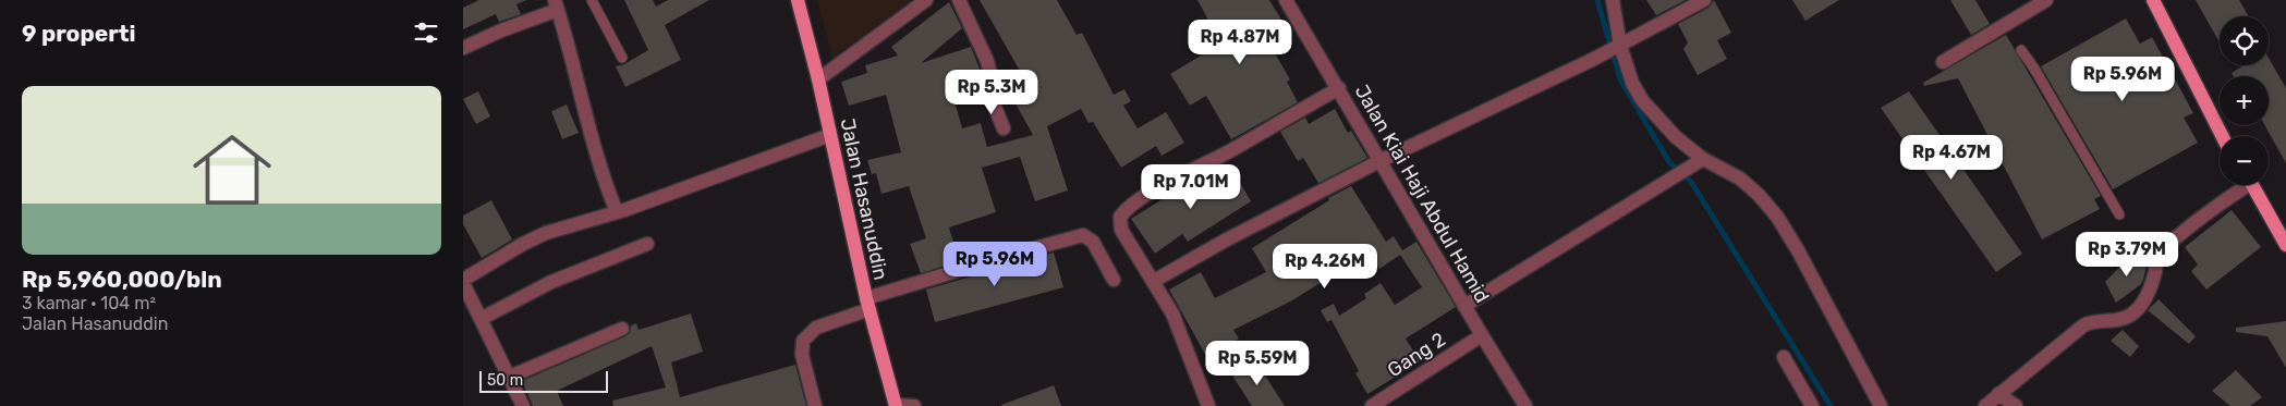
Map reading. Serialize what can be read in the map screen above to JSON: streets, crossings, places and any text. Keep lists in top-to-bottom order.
{
  "streets": {
    "main road": ["Jalan Hasanuddin"],
    "street": ["Jalan Kiai Haji Abdul Hamid", "Gang 2"]
  },
  "crossings": [
    ["Jalan Kiai Haji Abdul Hamid", "Gang 2"]
  ],
  "scale_bar": "50 m",
  "page": {
    "heading": "9 properti",
    "map_buttons": ["+", "−"],
    "price": [
      "Rp 4.87M",
      "Rp 5.96M",
      "Rp 5.3M",
      "Rp 4.67M",
      "Rp 7.01M",
      "Rp 3.79M",
      "Rp 5.96M",
      "Rp 4.26M",
      "Rp 5.59M"
    ],
    "list": [
      {
        "name": "Rp 5,960,000/bln",
        "note": "3 kamar · 104 m² · Jalan Hasanuddin"
      }
    ],
    "scale": "50 m"
  }
}
